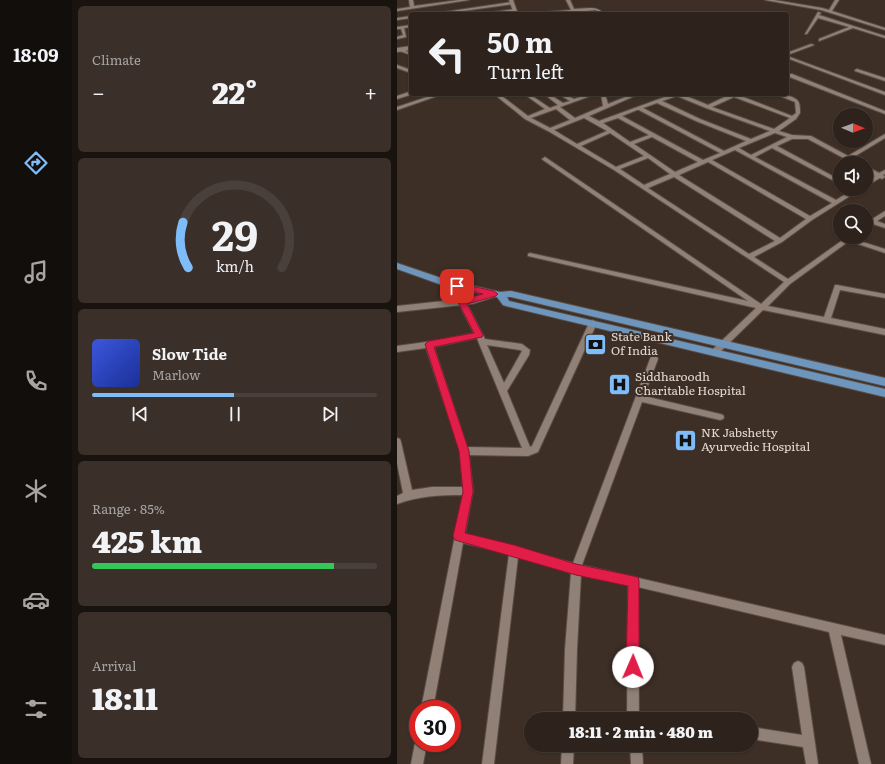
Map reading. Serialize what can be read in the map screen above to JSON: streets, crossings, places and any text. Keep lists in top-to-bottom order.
{
  "places": {
    "bank": ["State Bank Of India"],
    "hospital": ["Siddharoodh Charitable Hospital", "NK Jabshetty Ayurvedic Hospital"]
  },
  "north": "right",
  "page": {
    "tabs": "18:09",
    "tile": [
      "Climate",
      ["Range · 85%", "425 km"],
      ["Arrival", "18:11"]
    ],
    "turn": ["50 m", "Turn left"],
    "heat": ["−", "22°", "+"],
    "song": ["Slow Tide", "Marlow"],
    "limit": "30",
    "trip": "18:11 · 2 min · 480 m",
    "gauge": ["29", "km/h"]
  }
}
